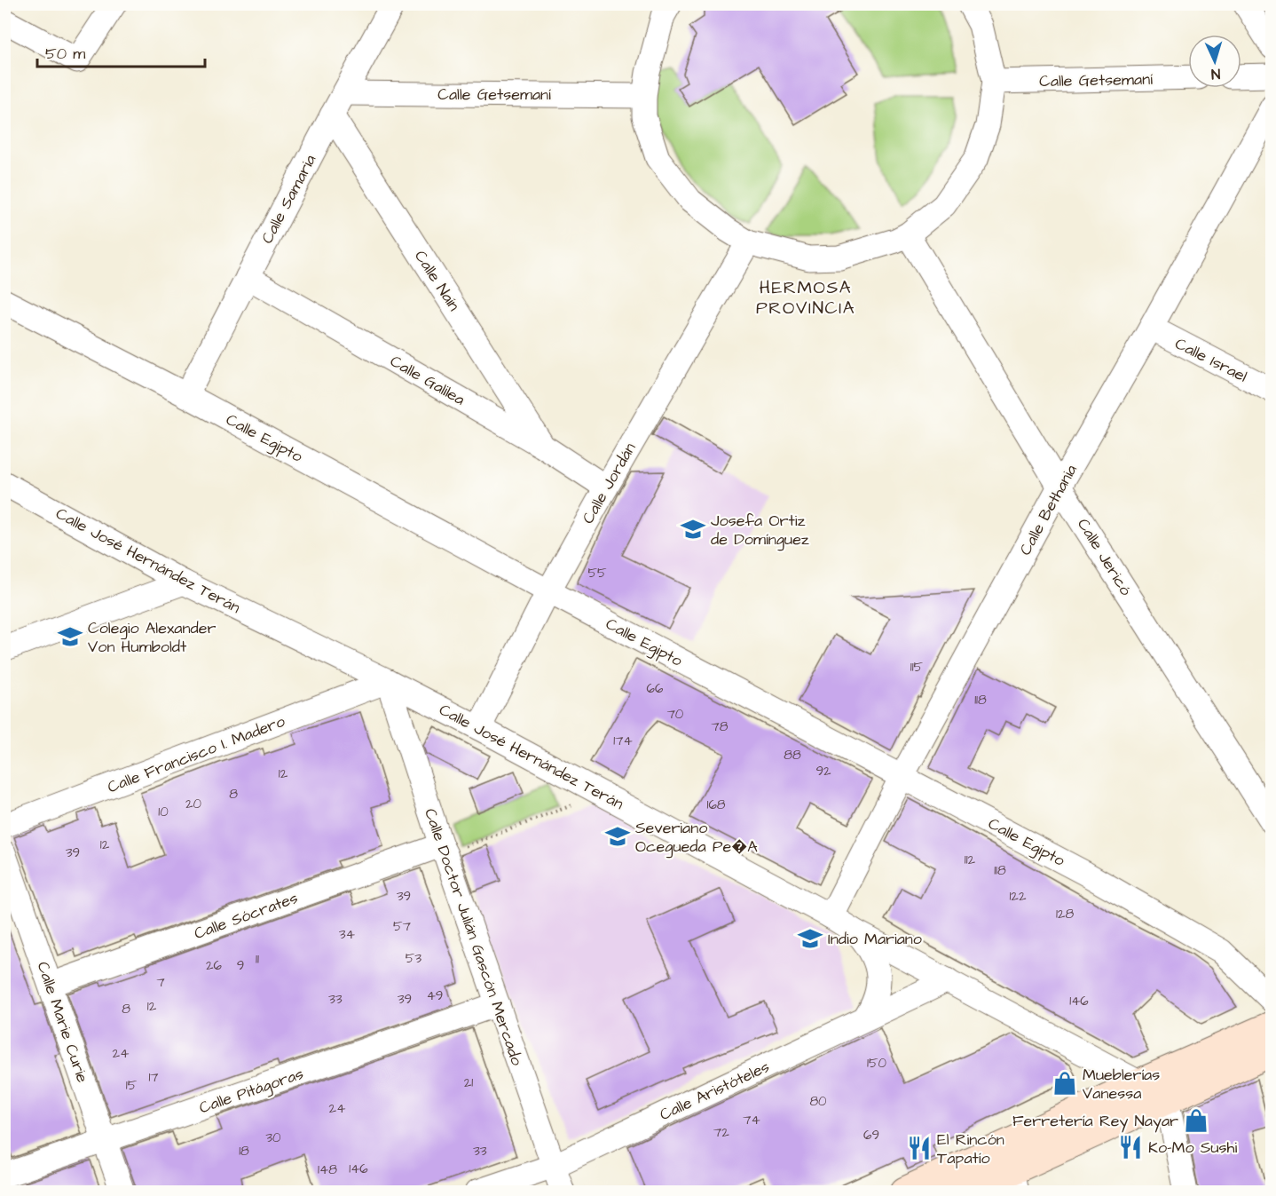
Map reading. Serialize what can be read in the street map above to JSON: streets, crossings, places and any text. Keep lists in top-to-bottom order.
{
  "streets": {
    "street": [
      "Calle Getsemaní",
      "Calle Samaria",
      "Calle Naín",
      "Calle Israel",
      "Calle Galilea",
      "Calle Egipto",
      "Calle Jordán",
      "Calle Bethania",
      "Calle Jericó",
      "Calle José Hernández Terán",
      "Calle Francisco I. Madero",
      "Calle Sócrates",
      "Calle Doctor Julián Gascón Mercado",
      "Calle Marie Curie",
      "Calle Pitágoras",
      "Calle Aristóteles"
    ]
  },
  "crossings": [
    ["Calle Getsemaní", "Calle Samaria"],
    ["Calle Samaria", "Calle Naín"],
    ["Calle Samaria", "Calle Galilea"],
    ["Calle Samaria", "Calle Egipto"],
    ["Calle Naín", "Calle Galilea"],
    ["Calle Israel", "Calle Bethania"],
    ["Calle Galilea", "Calle Jordán"],
    ["Calle Egipto", "Calle Jordán"],
    ["Calle Egipto", "Calle Bethania"],
    ["Calle Jordán", "Calle José Hernández Terán"],
    ["Calle Bethania", "Calle Jericó"],
    ["Calle Bethania", "Calle José Hernández Terán"],
    ["Calle José Hernández Terán", "Calle Francisco I. Madero"],
    ["Calle José Hernández Terán", "Calle Doctor Julián Gascón Mercado"],
    ["Calle José Hernández Terán", "Calle Aristóteles"],
    ["Calle Francisco I. Madero", "Calle Doctor Julián Gascón Mercado"],
    ["Calle Sócrates", "Calle Doctor Julián Gascón Mercado"],
    ["Calle Sócrates", "Calle Marie Curie"],
    ["Calle Doctor Julián Gascón Mercado", "Calle Pitágoras"],
    ["Calle Doctor Julián Gascón Mercado", "Calle Aristóteles"],
    ["Calle Marie Curie", "Calle Pitágoras"]
  ],
  "districts": ["HERMOSA PROVINCIA"],
  "places": {
    "school or university": [
      "Josefa Ortiz de Domínguez",
      "Colegio Alexander Von Humboldt",
      "Severiano Ocegueda Pe�A",
      "Indio Mariano"
    ],
    "shop": ["Mueblerías Vanessa", "Ferretería Rey Nayar"],
    "restaurant": ["Ko-Mo Sushi", "El Rincón Tapatío"]
  },
  "house_numbers": [
    "55",
    "115",
    "66",
    "118",
    "70",
    "78",
    "174",
    "88",
    "92",
    "12",
    "8",
    "20",
    "168",
    "10",
    "12",
    "39",
    "112",
    "118",
    "39",
    "122",
    "128",
    "57",
    "34",
    "53",
    "11",
    "26",
    "9",
    "7",
    "49",
    "33",
    "39",
    "146",
    "12",
    "8",
    "24",
    "150",
    "17",
    "21",
    "15",
    "80",
    "24",
    "74",
    "72",
    "69",
    "30",
    "18",
    "33",
    "146",
    "148"
  ],
  "scale_bar": "50 m",
  "north": "bottom"
}
